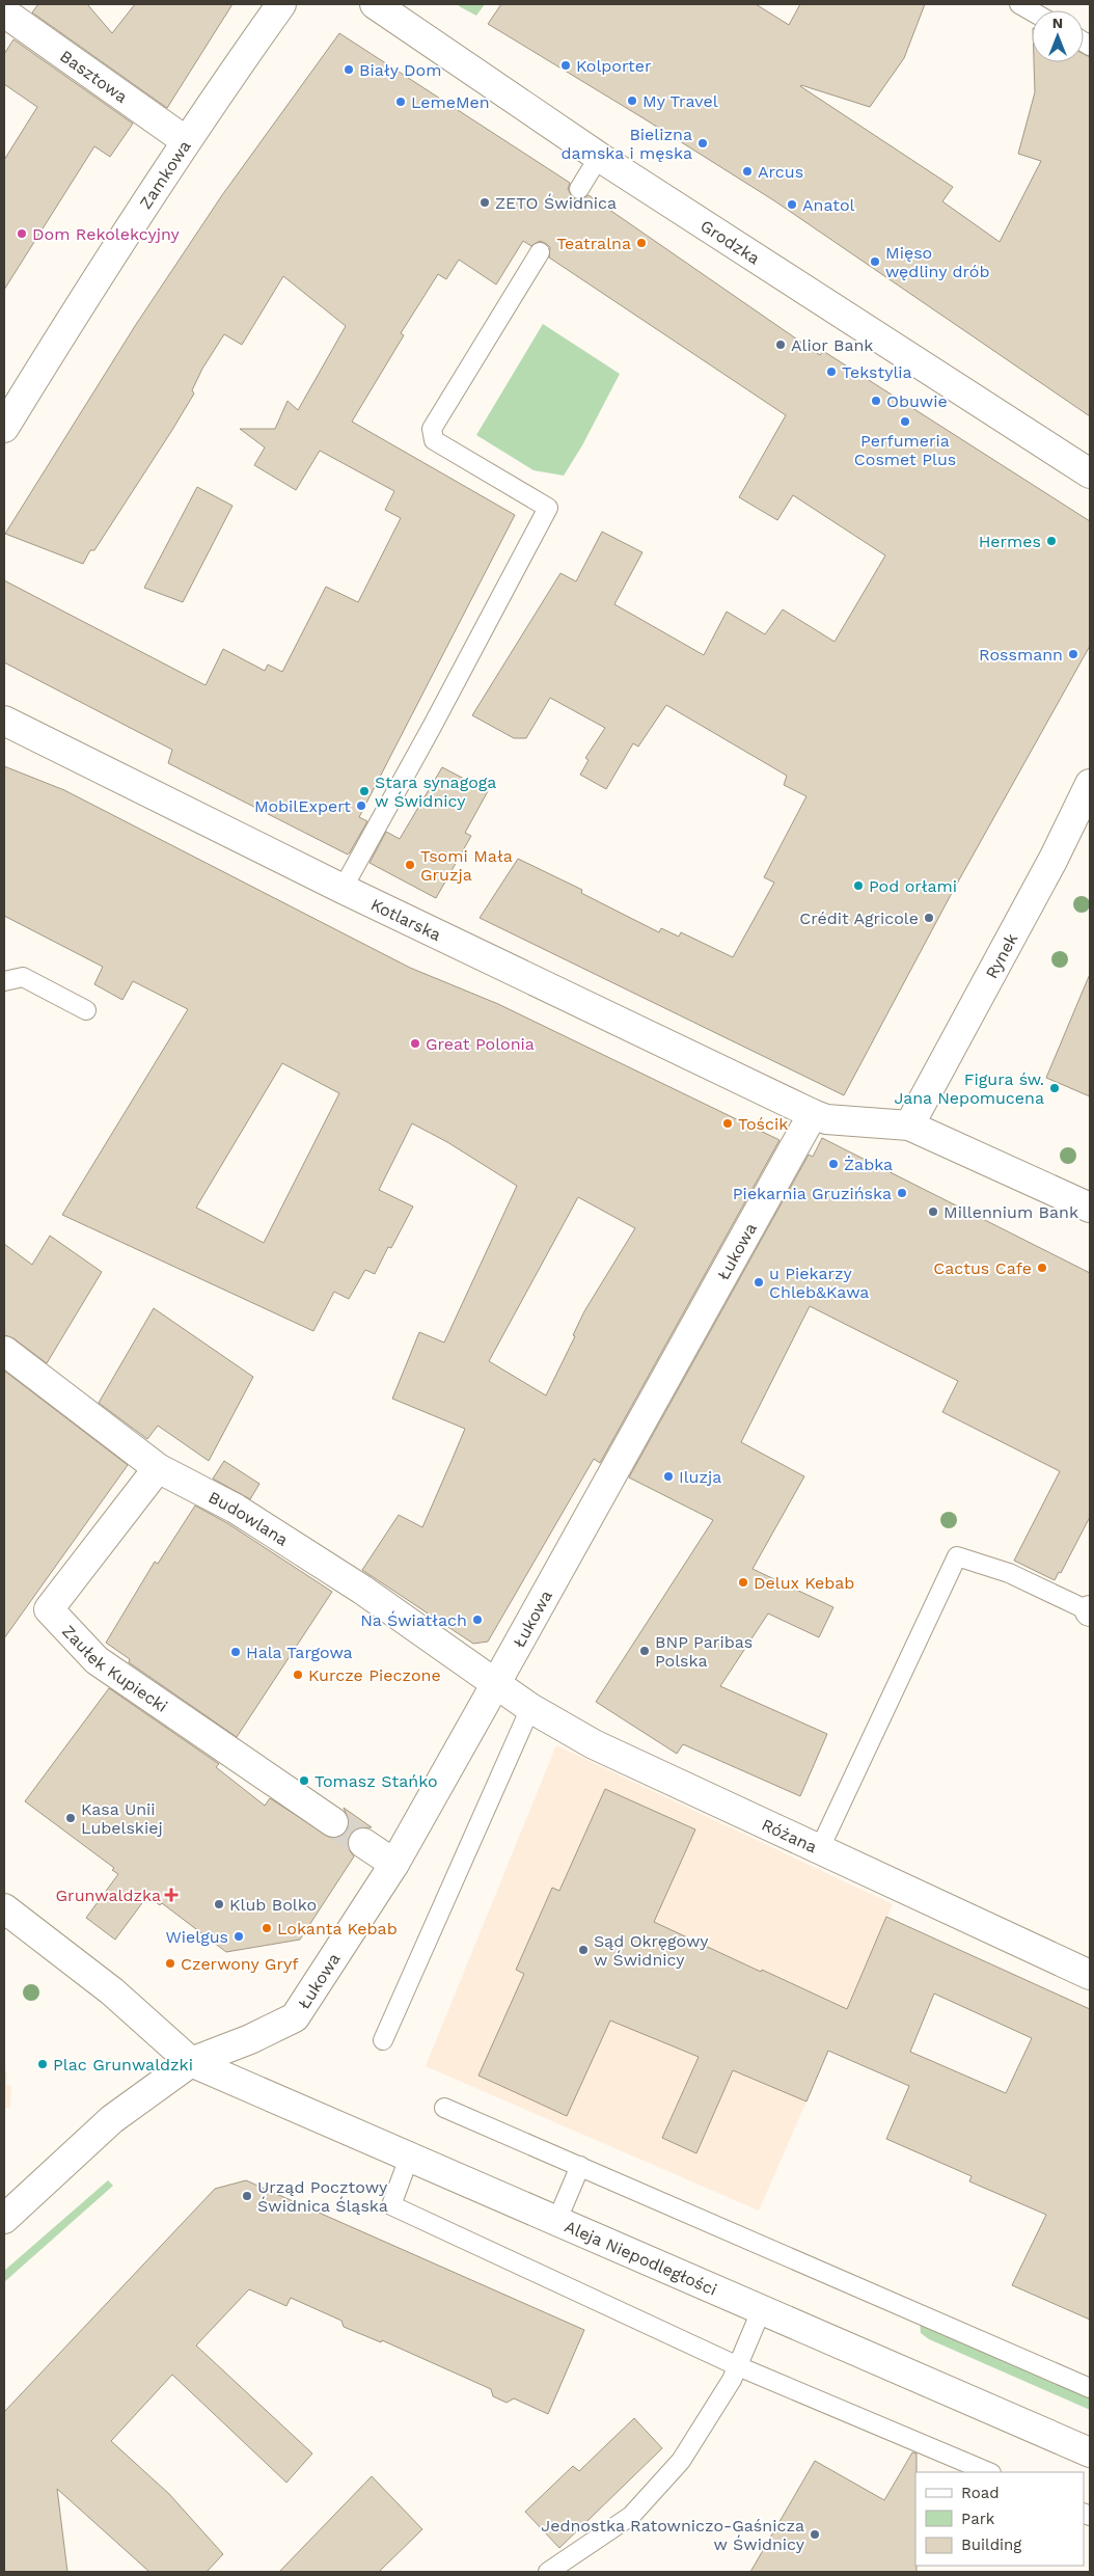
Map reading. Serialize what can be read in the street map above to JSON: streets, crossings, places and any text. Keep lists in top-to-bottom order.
{
  "streets": {
    "street": [
      "Basztowa",
      "Zamkowa",
      "Grodzka",
      "Kotlarska",
      "Rynek",
      "Łukowa",
      "Budowlana",
      "Zaułek Kupiecki",
      "Różana",
      "Aleja Niepodległości"
    ]
  },
  "crossings": [
    ["Basztowa", "Zamkowa"],
    ["Kotlarska", "Łukowa"],
    ["Łukowa", "Budowlana"],
    ["Łukowa", "Różana"],
    ["Łukowa", "Aleja Niepodległości"],
    ["Budowlana", "Zaułek Kupiecki"],
    ["Budowlana", "Różana"]
  ],
  "places": {
    "other": [
      "Kolporter",
      "Biały Dom",
      "My Travel",
      "LemeMen",
      "Bielizna damska i męska",
      "Arcus",
      "ZETO Świdnica",
      "Anatol",
      "Dom Rekolekcyjny",
      "Teatralna",
      "Mięso wędliny drób",
      "Alior Bank",
      "Tekstylia",
      "Obuwie",
      "Perfumeria Cosmet Plus",
      "Hermes",
      "Rossmann",
      "Stara synagoga w Świdnicy",
      "MobilExpert",
      "Tsomi Mała Gruzja",
      "Pod orłami",
      "Crédit Agricole",
      "Great Polonia",
      "Figura św. Jana Nepomucena",
      "Tościk",
      "Żabka",
      "Piekarnia Gruzińska",
      "Millennium Bank",
      "Cactus Cafe",
      "u Piekarzy Chleb&Kawa",
      "Iluzja",
      "Delux Kebab",
      "Na Światłach",
      "BNP Paribas Polska",
      "Hala Targowa",
      "Kurcze Pieczone",
      "Tomasz Stańko",
      "Kasa Unii Lubelskiej",
      "Klub Bolko",
      "Lokanta Kebab",
      "Wielgus",
      "Sąd Okręgowy w Świdnicy",
      "Czerwony Gryf",
      "Plac Grunwaldzki",
      "Urząd Pocztowy Świdnica Śląska",
      "Jednostka Ratowniczo-Gaśnicza w Świdnicy"
    ],
    "health": ["Grunwaldzka"]
  },
  "legend": ["Road", "Park", "Building"],
  "north": "top"
}
